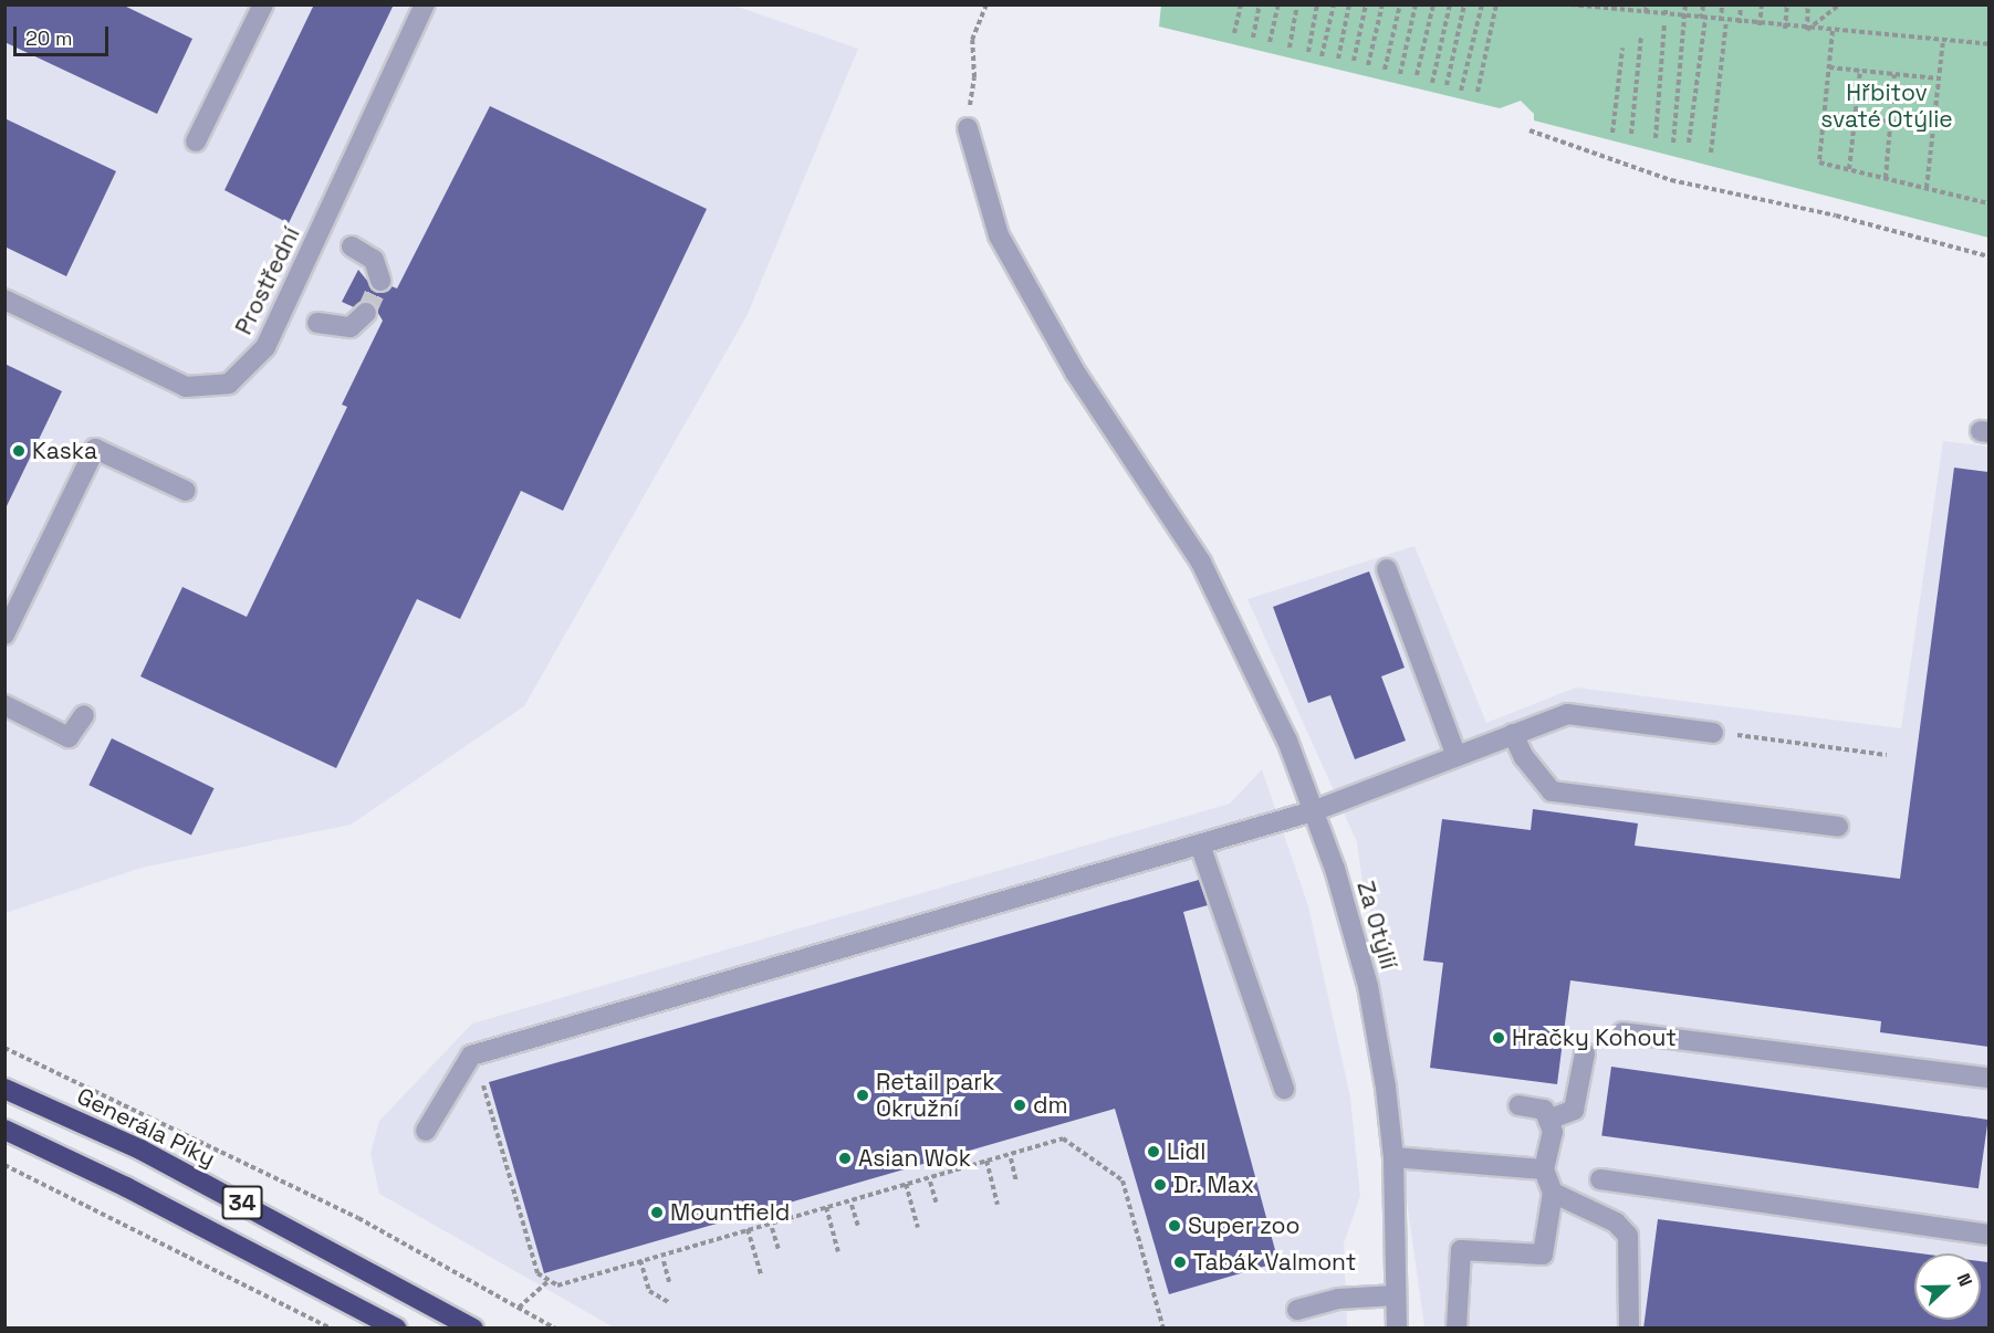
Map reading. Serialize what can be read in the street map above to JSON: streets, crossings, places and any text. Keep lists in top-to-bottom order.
{
  "streets": {
    "highway": ["Generála Píky", "34"],
    "street": ["Prostřední", "Za Otýlií"]
  },
  "parks": ["Hřbitov svaté Otýlie"],
  "places": [
    "Kaska",
    "Hračky Kohout",
    "Retail park Okružní",
    "dm",
    "Lidl",
    "Asian Wok",
    "Dr. Max",
    "Mountfield",
    "Super zoo",
    "Tabák Valmont"
  ],
  "scale_bar": "20 m",
  "north": "right"
}
